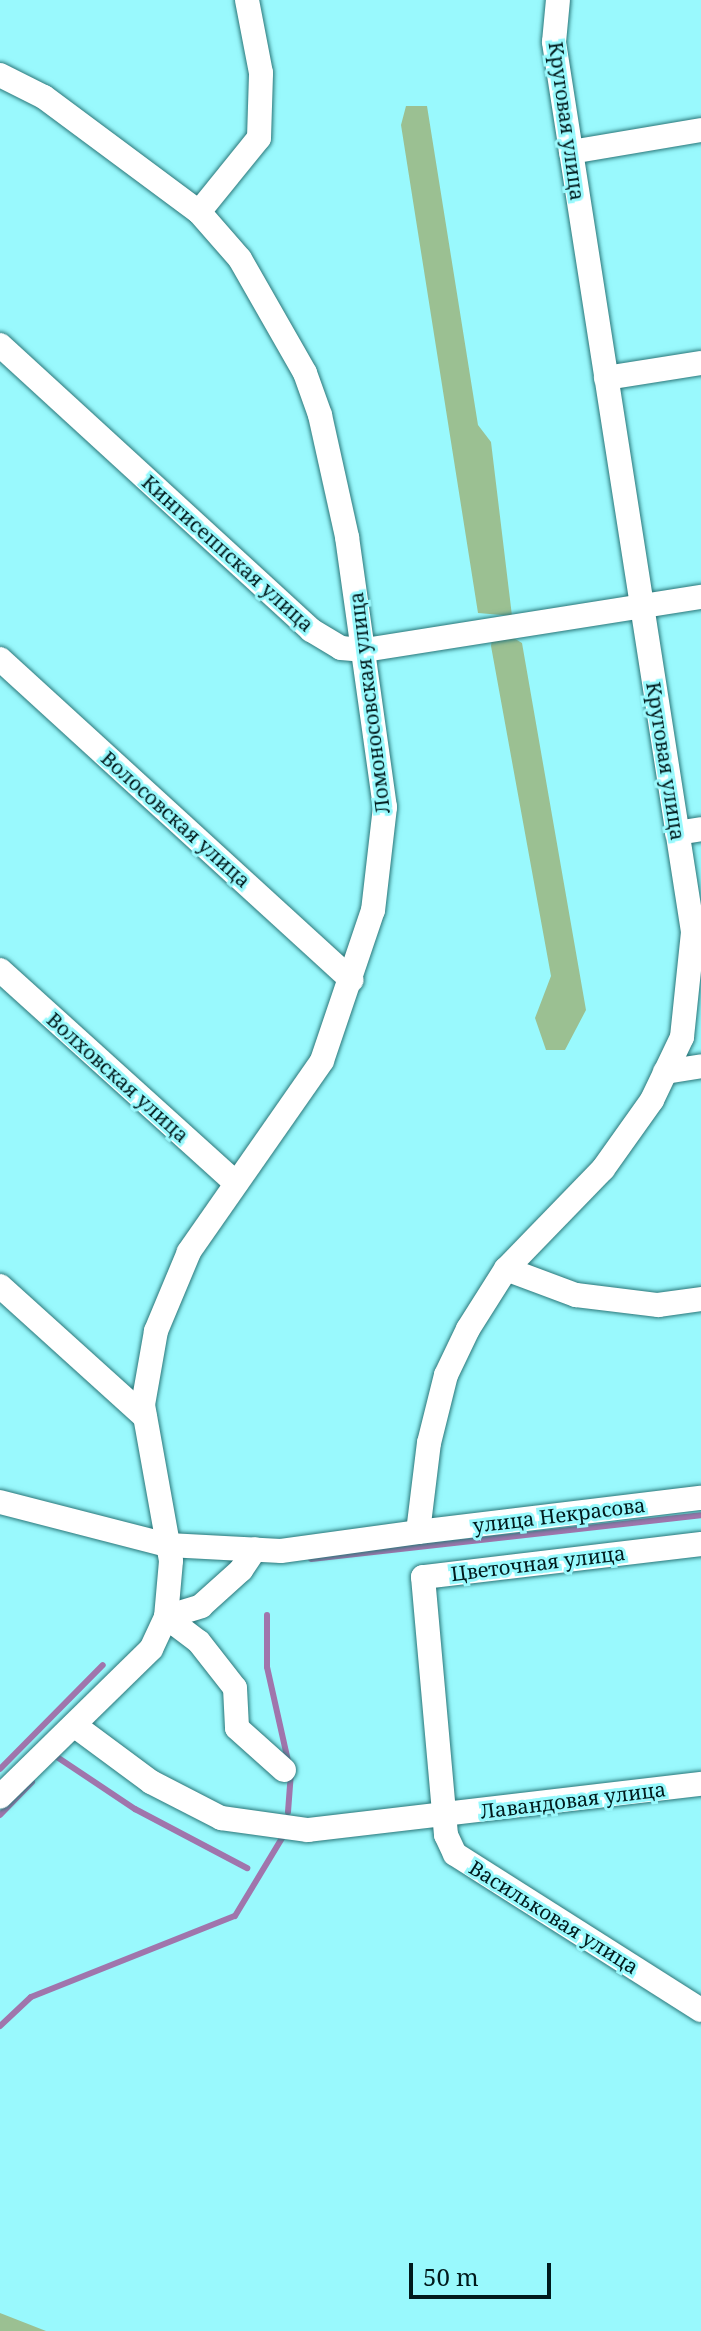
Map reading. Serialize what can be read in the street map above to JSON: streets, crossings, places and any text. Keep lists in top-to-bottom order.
{
  "streets": {
    "street": [
      "Круговая улица",
      "Кингисеппская улица",
      "Ломоносовская улица",
      "Волосовская улица",
      "Волховская улица",
      "улица Некрасова",
      "Цветочная улица",
      "Лавандовая улица",
      "Васильковая улица"
    ]
  },
  "crossings": [
    ["Круговая улица", "Кингисеппская улица"],
    ["Круговая улица", "улица Некрасова"],
    ["Кингисеппская улица", "Ломоносовская улица"],
    ["Ломоносовская улица", "Волосовская улица"],
    ["Ломоносовская улица", "Волховская улица"],
    ["Цветочная улица", "Лавандовая улица"],
    ["Цветочная улица", "Васильковая улица"],
    ["Лавандовая улица", "Васильковая улица"]
  ],
  "scale_bar": "50 m"
}
